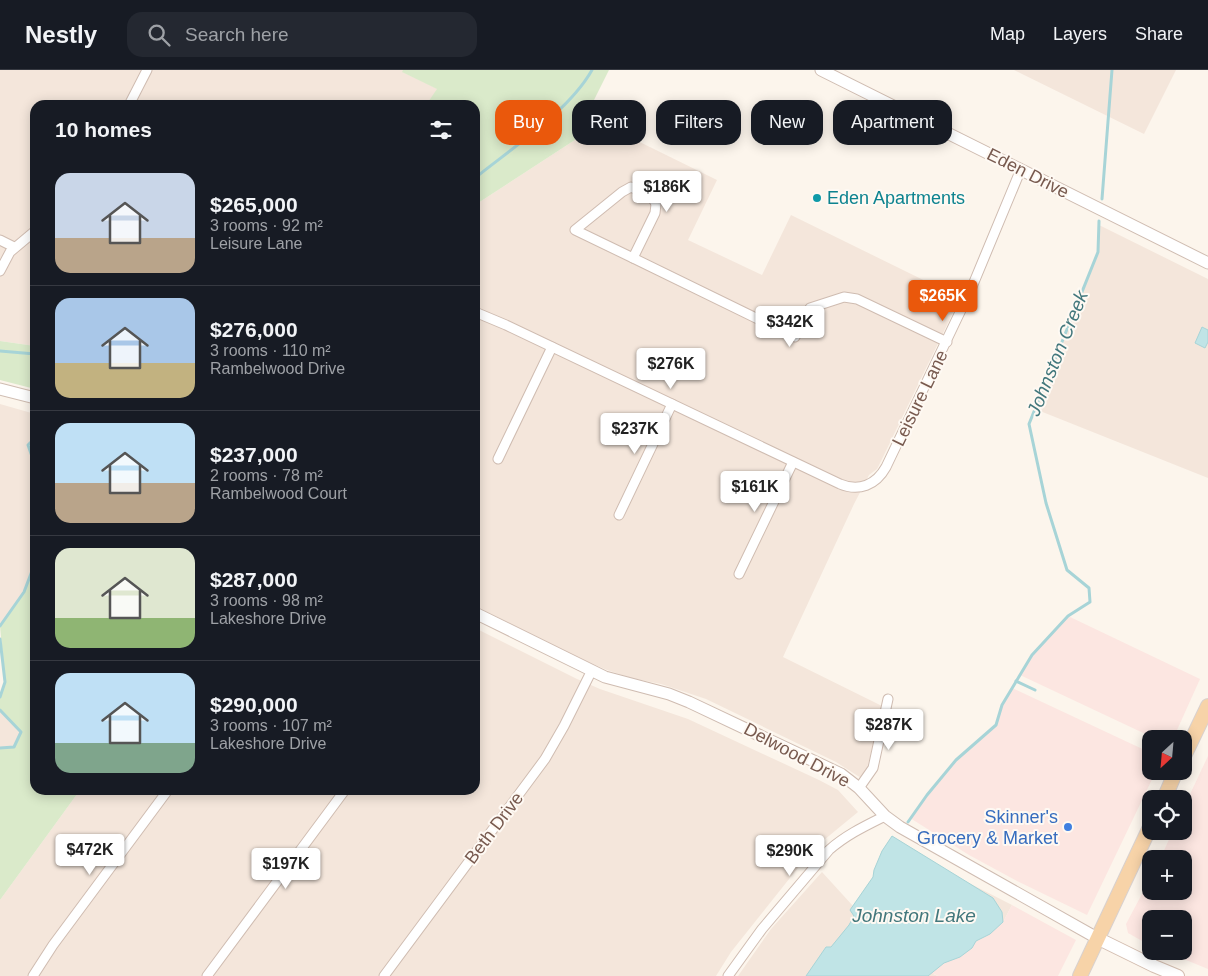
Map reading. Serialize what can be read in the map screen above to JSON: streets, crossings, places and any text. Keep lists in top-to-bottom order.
{
  "streets": {
    "street": [
      "Eden Drive",
      "Leisure Lane",
      "Delwood Drive",
      "Beth Drive"
    ]
  },
  "crossings": [
    ["Eden Drive", "Leisure Lane"],
    ["Delwood Drive", "Beth Drive"]
  ],
  "water": ["Johnston Creek", "Johnston Lake"],
  "places": ["Eden Apartments", "Skinner's Grocery & Market"],
  "north": "bottom left",
  "page": {
    "header": "Nestly",
    "search": "Search here",
    "nav": ["Map", "Layers", "Share"],
    "chip": [
      "Buy",
      "Rent",
      "Filters",
      "New",
      "Apartment"
    ],
    "heading": "10 homes",
    "list": [
      {
        "name": "$265,000",
        "note": "3 rooms · 92 m² · Leisure Lane"
      },
      {
        "name": "$276,000",
        "note": "3 rooms · 110 m² · Rambelwood Drive"
      },
      {
        "name": "$237,000",
        "note": "2 rooms · 78 m² · Rambelwood Court"
      },
      {
        "name": "$287,000",
        "note": "3 rooms · 98 m² · Lakeshore Drive"
      },
      {
        "name": "$290,000",
        "note": "3 rooms · 107 m² · Lakeshore Drive"
      }
    ],
    "price": [
      "$186K",
      "$265K",
      "$342K",
      "$276K",
      "$237K",
      "$161K",
      "$287K",
      "$472K",
      "$290K",
      "$197K"
    ],
    "map_buttons": ["+", "−"]
  }
}
